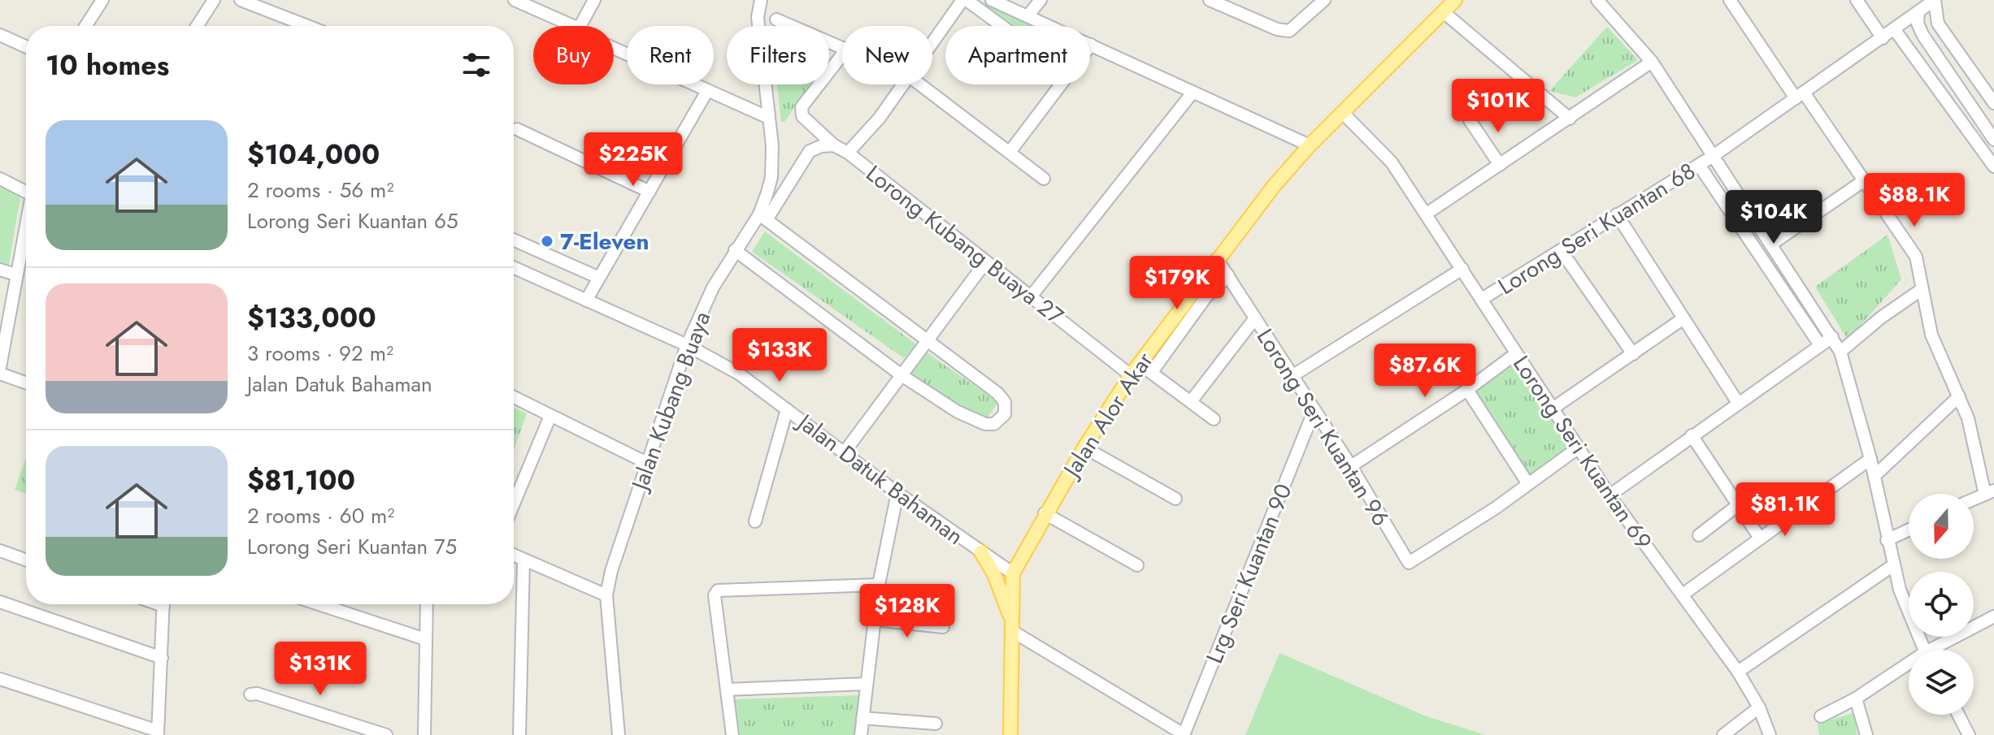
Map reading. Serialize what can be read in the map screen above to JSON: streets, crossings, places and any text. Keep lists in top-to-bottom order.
{
  "streets": {
    "main road": ["Jalan Alor Akar"],
    "street": [
      "Lorong Seri Kuantan 68",
      "Lorong Kubang Buaya 27",
      "Jalan Kubang Buaya",
      "Lorong Seri Kuantan 96",
      "Lorong Seri Kuantan 69",
      "Jalan Datuk Bahaman",
      "Lrg Seri Kuantan 90"
    ]
  },
  "crossings": [
    ["Lorong Seri Kuantan 68", "Lorong Seri Kuantan 69"],
    ["Lorong Kubang Buaya 27", "Jalan Alor Akar"],
    ["Jalan Kubang Buaya", "Jalan Datuk Bahaman"],
    ["Jalan Alor Akar", "Lorong Seri Kuantan 96"],
    ["Jalan Alor Akar", "Lorong Seri Kuantan 69"],
    ["Jalan Alor Akar", "Jalan Datuk Bahaman"],
    ["Lorong Seri Kuantan 96", "Lrg Seri Kuantan 90"]
  ],
  "places": ["7-Eleven"],
  "north": "bottom",
  "page": {
    "chip": [
      "Buy",
      "Rent",
      "Filters",
      "New",
      "Apartment"
    ],
    "heading": "10 homes",
    "price": [
      "$101K",
      "$225K",
      "$88.1K",
      "$104K",
      "$179K",
      "$133K",
      "$87.6K",
      "$81.1K",
      "$128K",
      "$131K"
    ],
    "list": [
      {
        "name": "$104,000",
        "note": "2 rooms · 56 m² · Lorong Seri Kuantan 65"
      },
      {
        "name": "$133,000",
        "note": "3 rooms · 92 m² · Jalan Datuk Bahaman"
      },
      {
        "name": "$81,100",
        "note": "2 rooms · 60 m² · Lorong Seri Kuantan 75"
      }
    ]
  }
}
